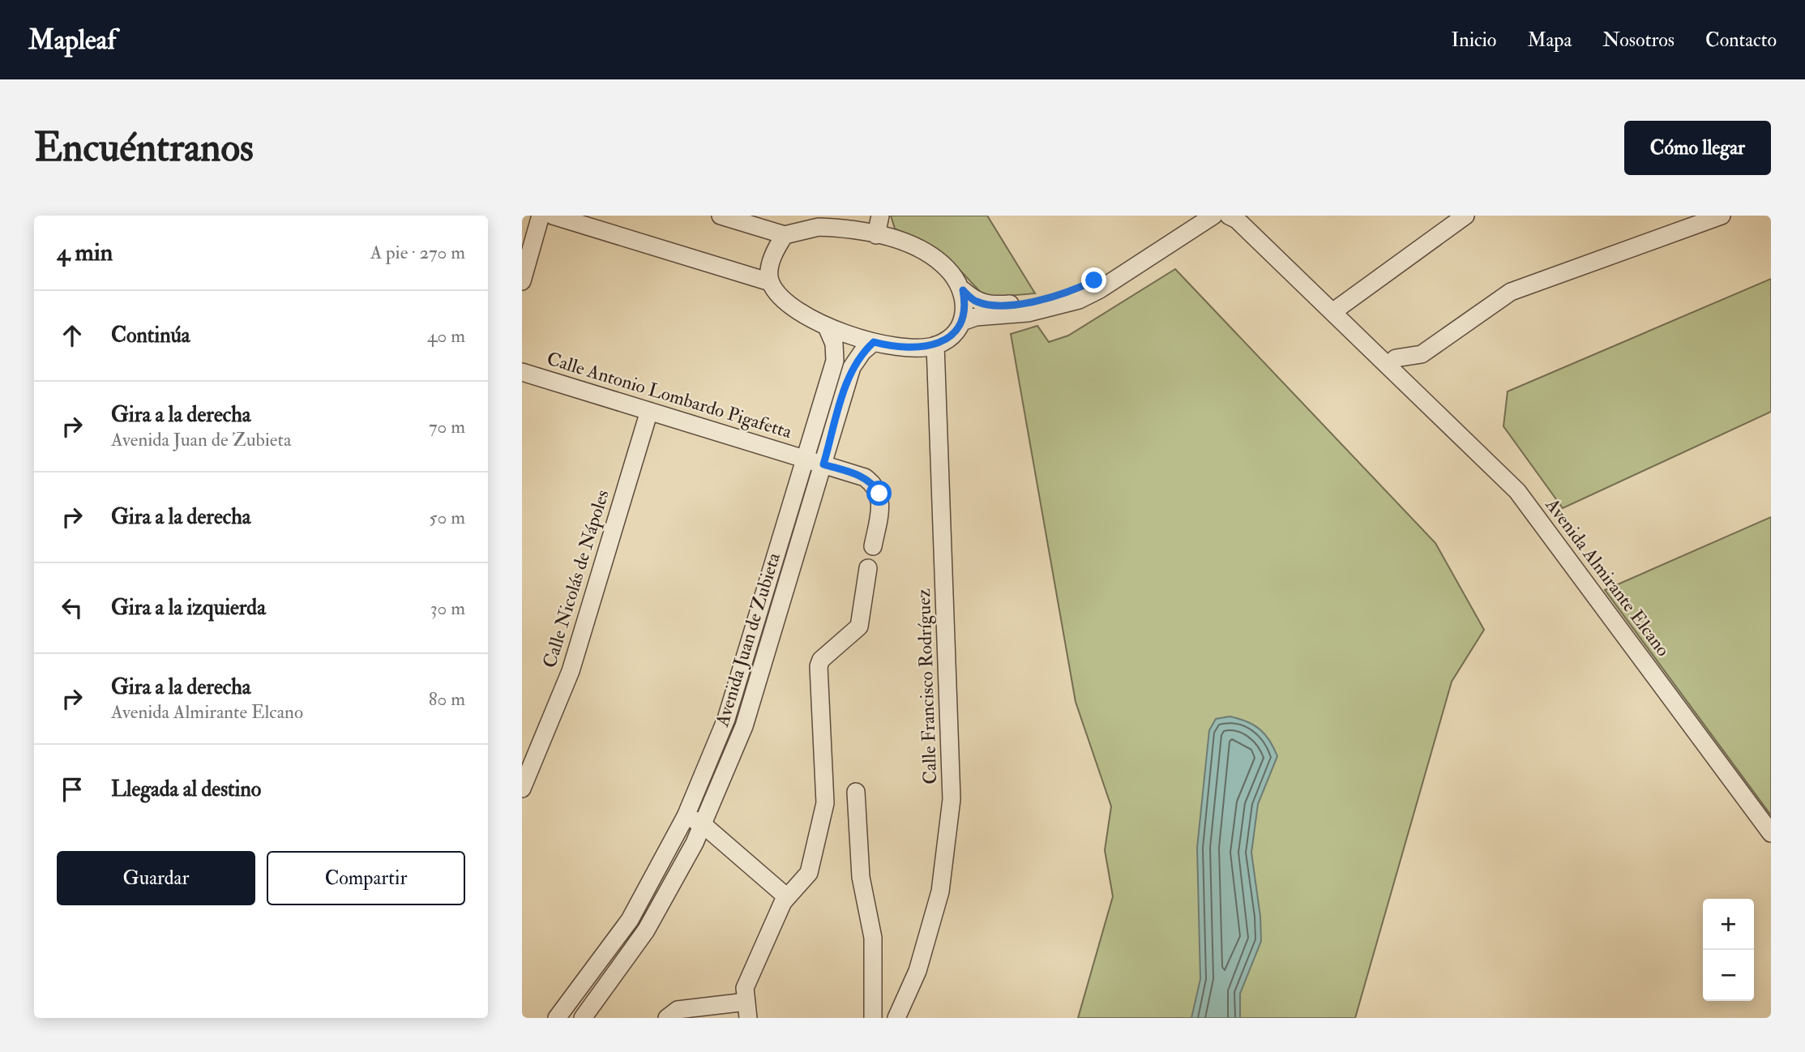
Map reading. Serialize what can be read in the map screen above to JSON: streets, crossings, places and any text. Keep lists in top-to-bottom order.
{
  "streets": {
    "street": [
      "Calle Antonio Lombardo Pigafetta",
      "Avenida Almirante Elcano",
      "Calle Nicolás de Nápoles",
      "Avenida Juan de Zubieta",
      "Calle Francisco Rodríguez"
    ]
  },
  "crossings": [
    ["Calle Antonio Lombardo Pigafetta", "Calle Nicolás de Nápoles"],
    ["Calle Antonio Lombardo Pigafetta", "Avenida Juan de Zubieta"]
  ],
  "page": {
    "header": "Mapleaf",
    "nav": [
      "Inicio",
      "Mapa",
      "Nosotros",
      "Contacto"
    ],
    "buttons": [
      "Cómo llegar",
      ["Guardar", "Compartir"]
    ],
    "title": "Encuéntranos",
    "heading": ["4 min", "A pie · 270 m"],
    "list": [
      ["Continúa", "40 m"],
      ["Gira a la derecha", "Avenida Juan de Zubieta", "70 m"],
      ["Gira a la derecha", "50 m"],
      ["Gira a la izquierda", "30 m"],
      ["Gira a la derecha", "Avenida Almirante Elcano", "80 m"],
      "Llegada al destino"
    ],
    "map_buttons": ["+", "−"]
  }
}
